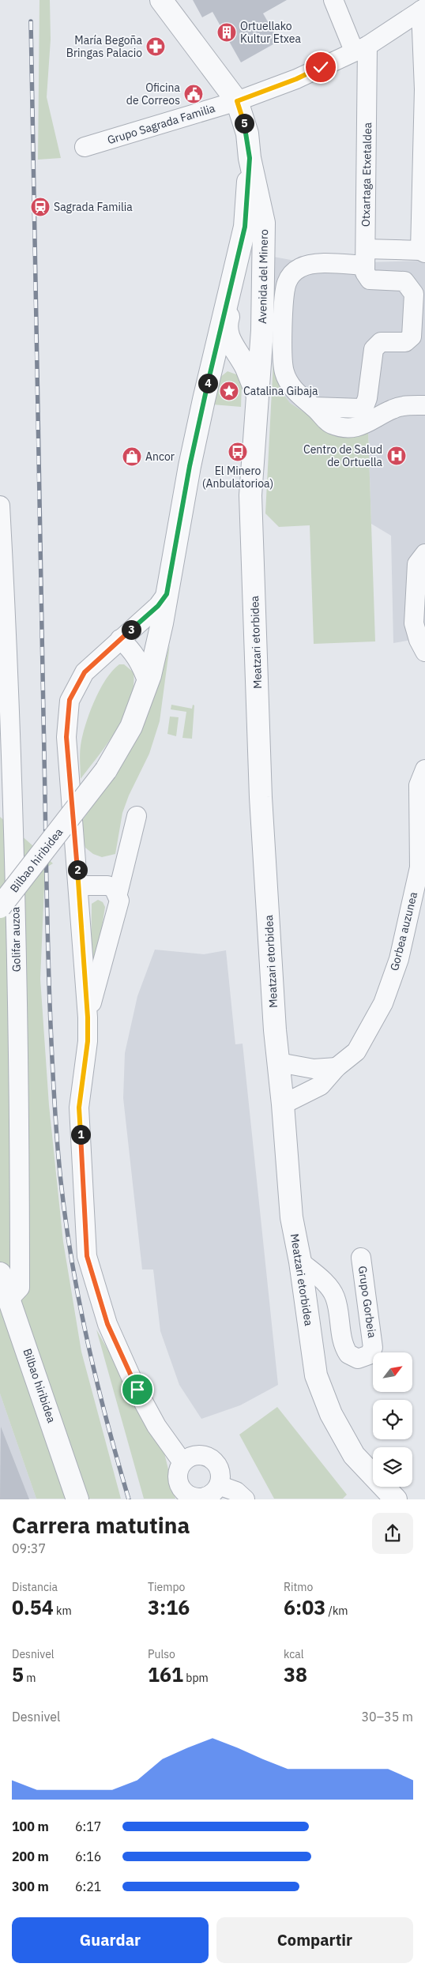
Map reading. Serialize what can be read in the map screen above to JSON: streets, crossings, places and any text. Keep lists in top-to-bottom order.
{
  "streets": {
    "street": [
      "Grupo Sagrada Familia",
      "Otxartaga Etxetaldea",
      "Avenida del Minero",
      "Meatzari etorbidea",
      "Bilbao hiribidea",
      "Gorbea auzunea",
      "Golifar auzoa",
      "Grupo Gorbeia"
    ]
  },
  "crossings": [
    ["Grupo Sagrada Familia", "Otxartaga Etxetaldea"],
    ["Avenida del Minero", "Meatzari etorbidea"],
    ["Avenida del Minero", "Bilbao hiribidea"],
    ["Meatzari etorbidea", "Gorbea auzunea"],
    ["Meatzari etorbidea", "Grupo Gorbeia"],
    ["Bilbao hiribidea", "Golifar auzoa"]
  ],
  "places": {
    "building": ["Ortuellako Kultur Etxea"],
    "pharmacy": ["María Begoña Bringas Palacio"],
    "public building": ["Oficina de Correos"],
    "station": ["Sagrada Familia"],
    "place": ["Catalina Gibaja"],
    "bus stop": ["El Minero (Anbulatorioa)"],
    "hospital": ["Centro de Salud de Ortuella"],
    "shop": ["Ancor"]
  },
  "north": "top right",
  "page": {
    "pins": [
      "5",
      "4",
      "3",
      "2",
      "1"
    ],
    "heading": ["Carrera matutina", "09:37"],
    "stats": [
      ["Distancia", "0.54 km"],
      ["Tiempo", "3:16"],
      ["Ritmo", "6:03 /km"],
      ["Desnivel", "5 m"],
      ["Pulso", "161 bpm"],
      ["kcal", "38"]
    ],
    "chart": ["Desnivel", "30–35 m"],
    "list": [
      {
        "name": "100 m",
        "note": "6:17"
      },
      {
        "name": "200 m",
        "note": "6:16"
      },
      {
        "name": "300 m",
        "note": "6:21"
      }
    ],
    "buttons": ["Guardar", "Compartir"]
  }
}
